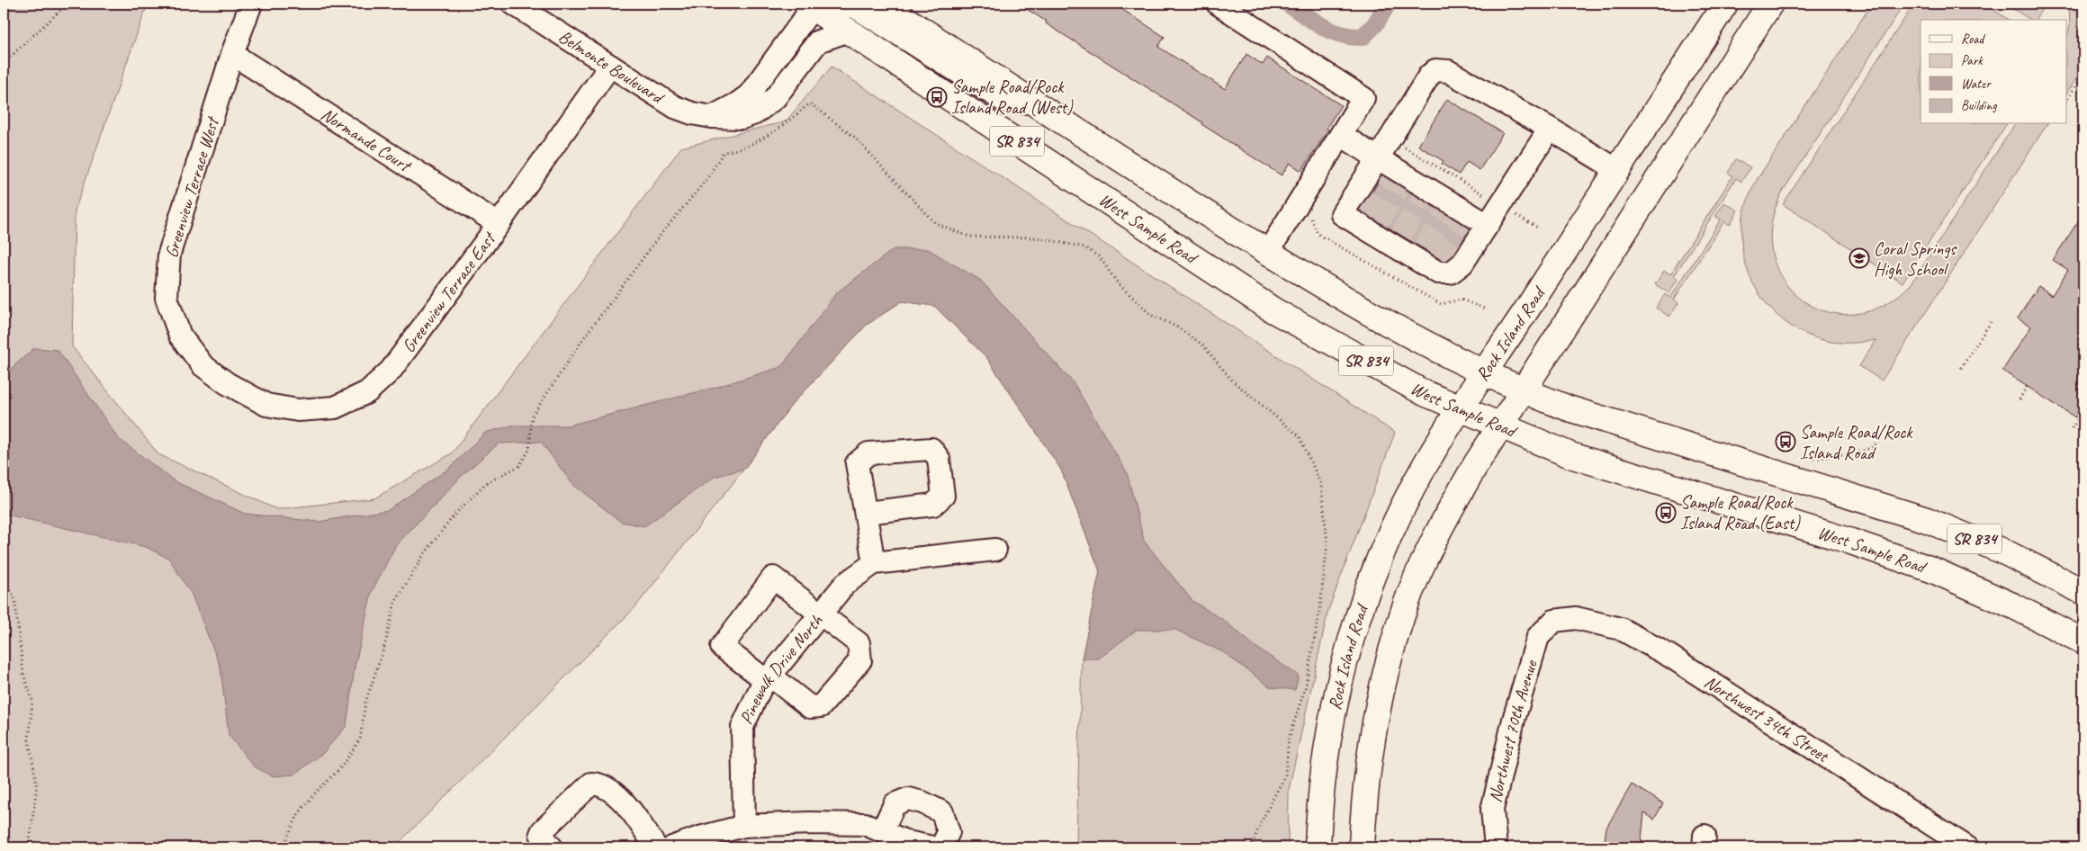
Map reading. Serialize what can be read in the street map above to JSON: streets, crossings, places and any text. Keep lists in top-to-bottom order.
{
  "streets": {
    "main road": ["SR 834", "West Sample Road", "Rock Island Road"],
    "street": [
      "Belmonte Boulevard",
      "Normande Court",
      "Greenview Terrace West",
      "Greenview Terrace East",
      "Pinewalk Drive North",
      "Northwest 34th Street",
      "Northwest 70th Avenue"
    ]
  },
  "crossings": [
    ["Belmonte Boulevard", "West Sample Road"],
    ["Belmonte Boulevard", "Greenview Terrace East"],
    ["Normande Court", "Greenview Terrace West"],
    ["Normande Court", "Greenview Terrace East"],
    ["SR 834", "Rock Island Road"],
    ["Greenview Terrace West", "Greenview Terrace East"],
    ["West Sample Road", "Rock Island Road"],
    ["Northwest 34th Street", "Northwest 70th Avenue"]
  ],
  "places": {
    "bus stop": ["Sample Road/Rock Island Road (West)", "Sample Road/Rock Island Road", "Sample Road/Rock Island Road (East)"],
    "school or university": ["Coral Springs High School"]
  },
  "legend": [
    "Road",
    "Park",
    "Water",
    "Building"
  ]
}
